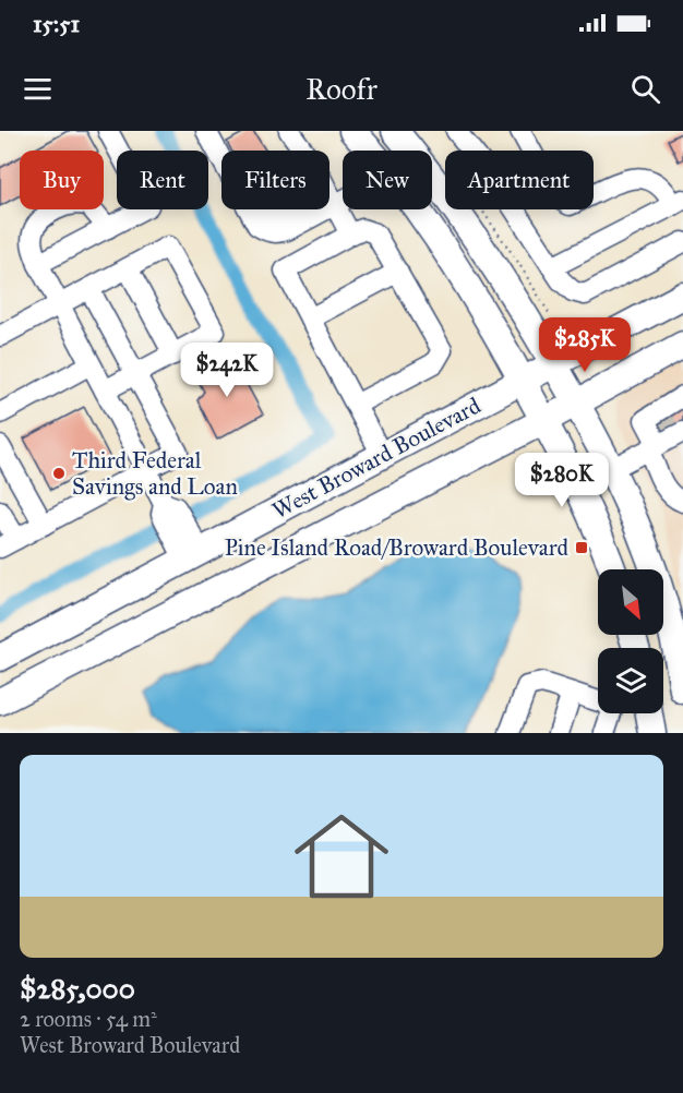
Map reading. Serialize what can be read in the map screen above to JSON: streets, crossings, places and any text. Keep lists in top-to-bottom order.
{
  "streets": {
    "main road": ["West Broward Boulevard"]
  },
  "places": {
    "other": ["Third Federal Savings and Loan"],
    "transit": ["Pine Island Road/Broward Boulevard"]
  },
  "north": "bottom right",
  "page": {
    "status": "15:51",
    "header": "Roofr",
    "chip": [
      "Buy",
      "Rent",
      "Filters",
      "New",
      "Apartment"
    ],
    "price": ["$285K", "$242K", "$280K"],
    "list": [
      {
        "name": "$285,000",
        "note": "2 rooms · 54 m² · West Broward Boulevard"
      }
    ]
  }
}
